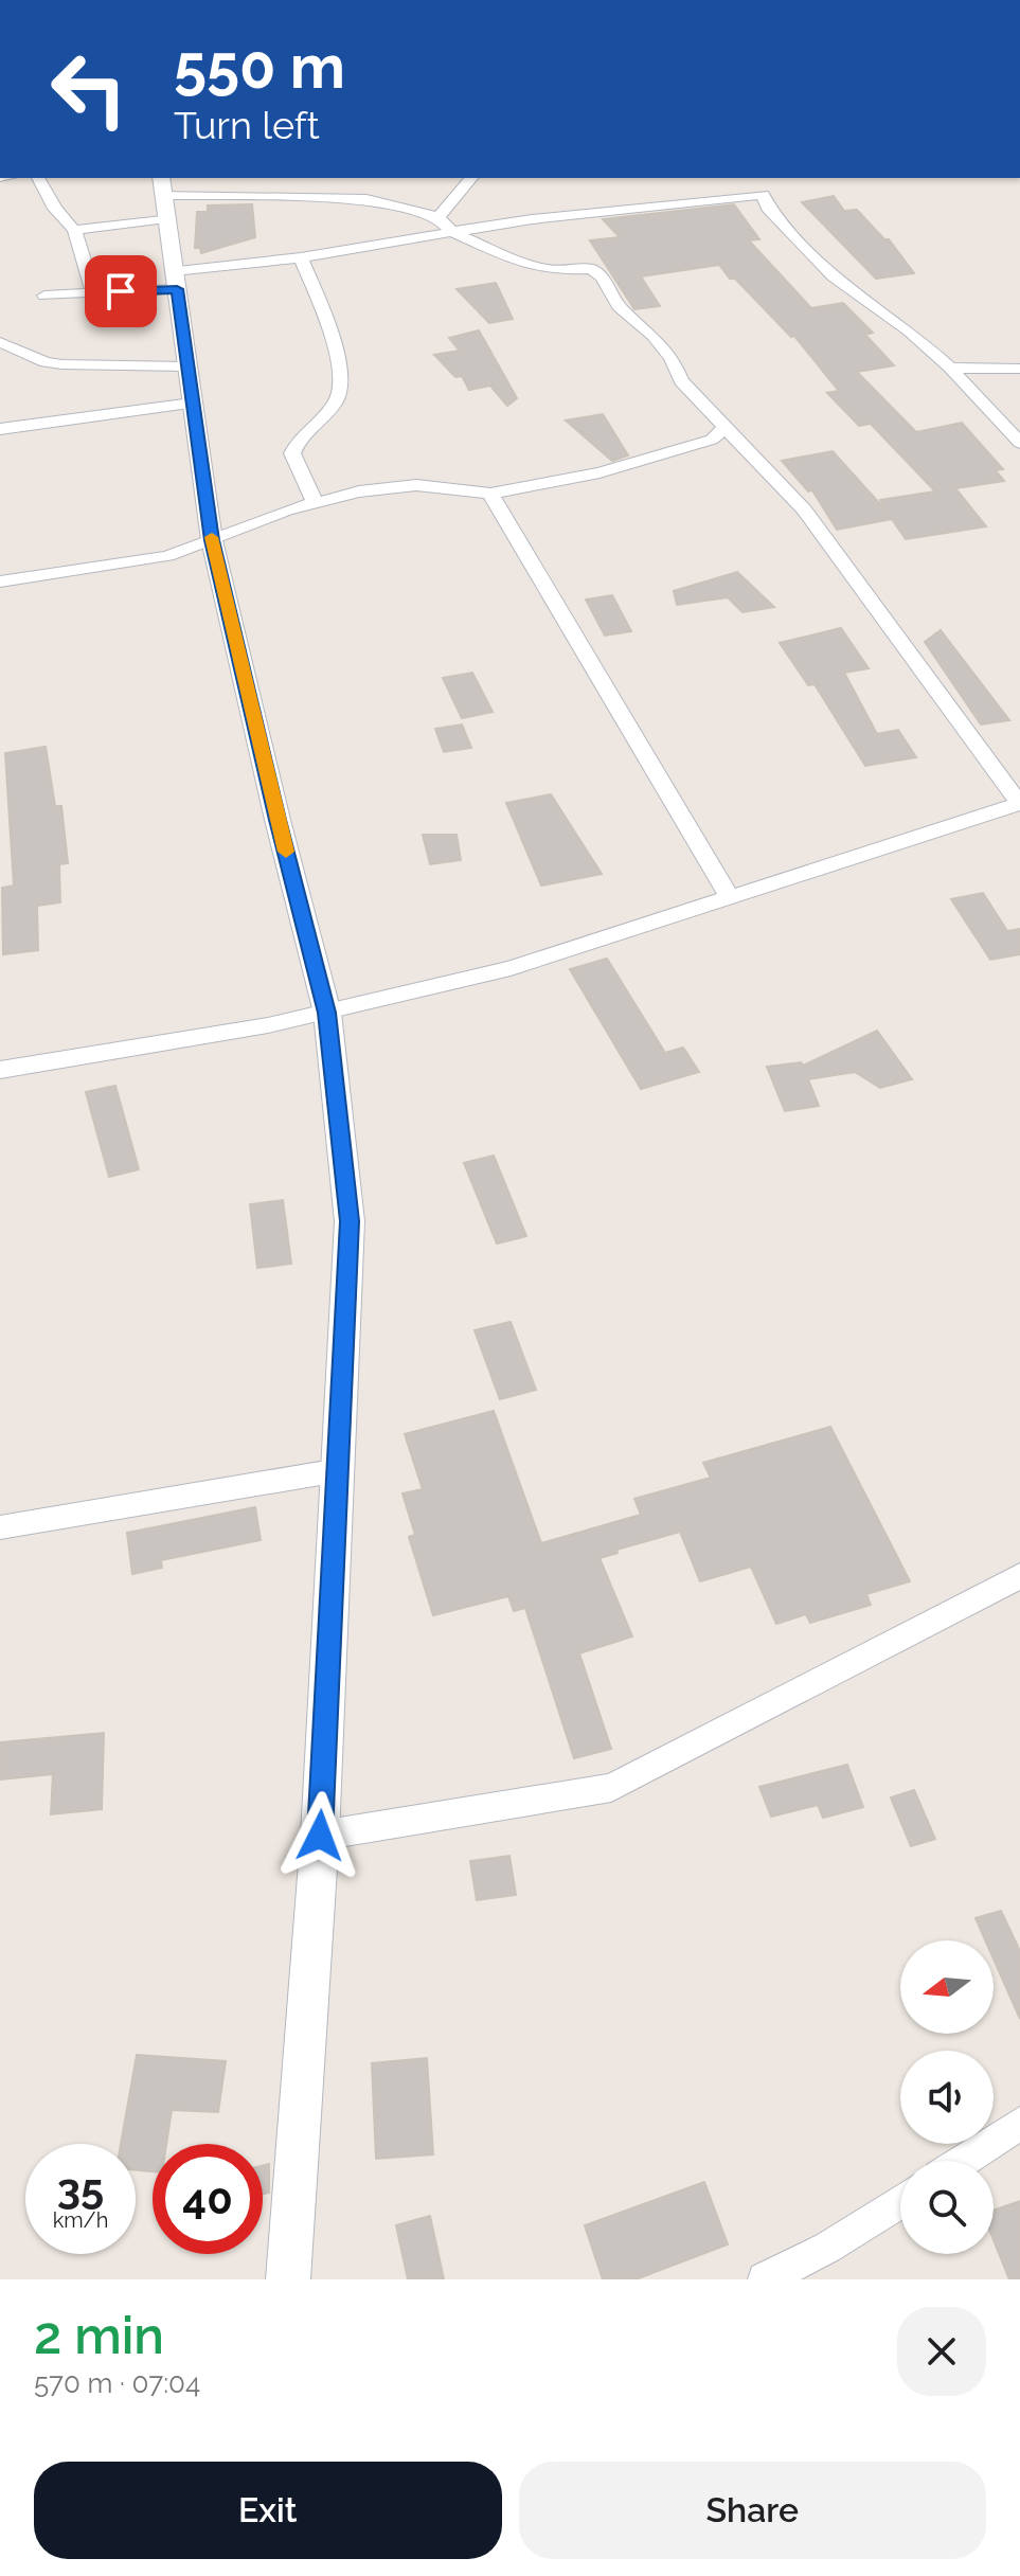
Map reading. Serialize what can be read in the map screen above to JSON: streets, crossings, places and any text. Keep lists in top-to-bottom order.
{
  "north": "left",
  "page": {
    "turn": ["550 m", "Turn left"],
    "speed": "35 km/h",
    "limit": "40",
    "heading": ["2 min", "570 m · 07:04"],
    "buttons": ["Exit", "Share"]
  }
}
